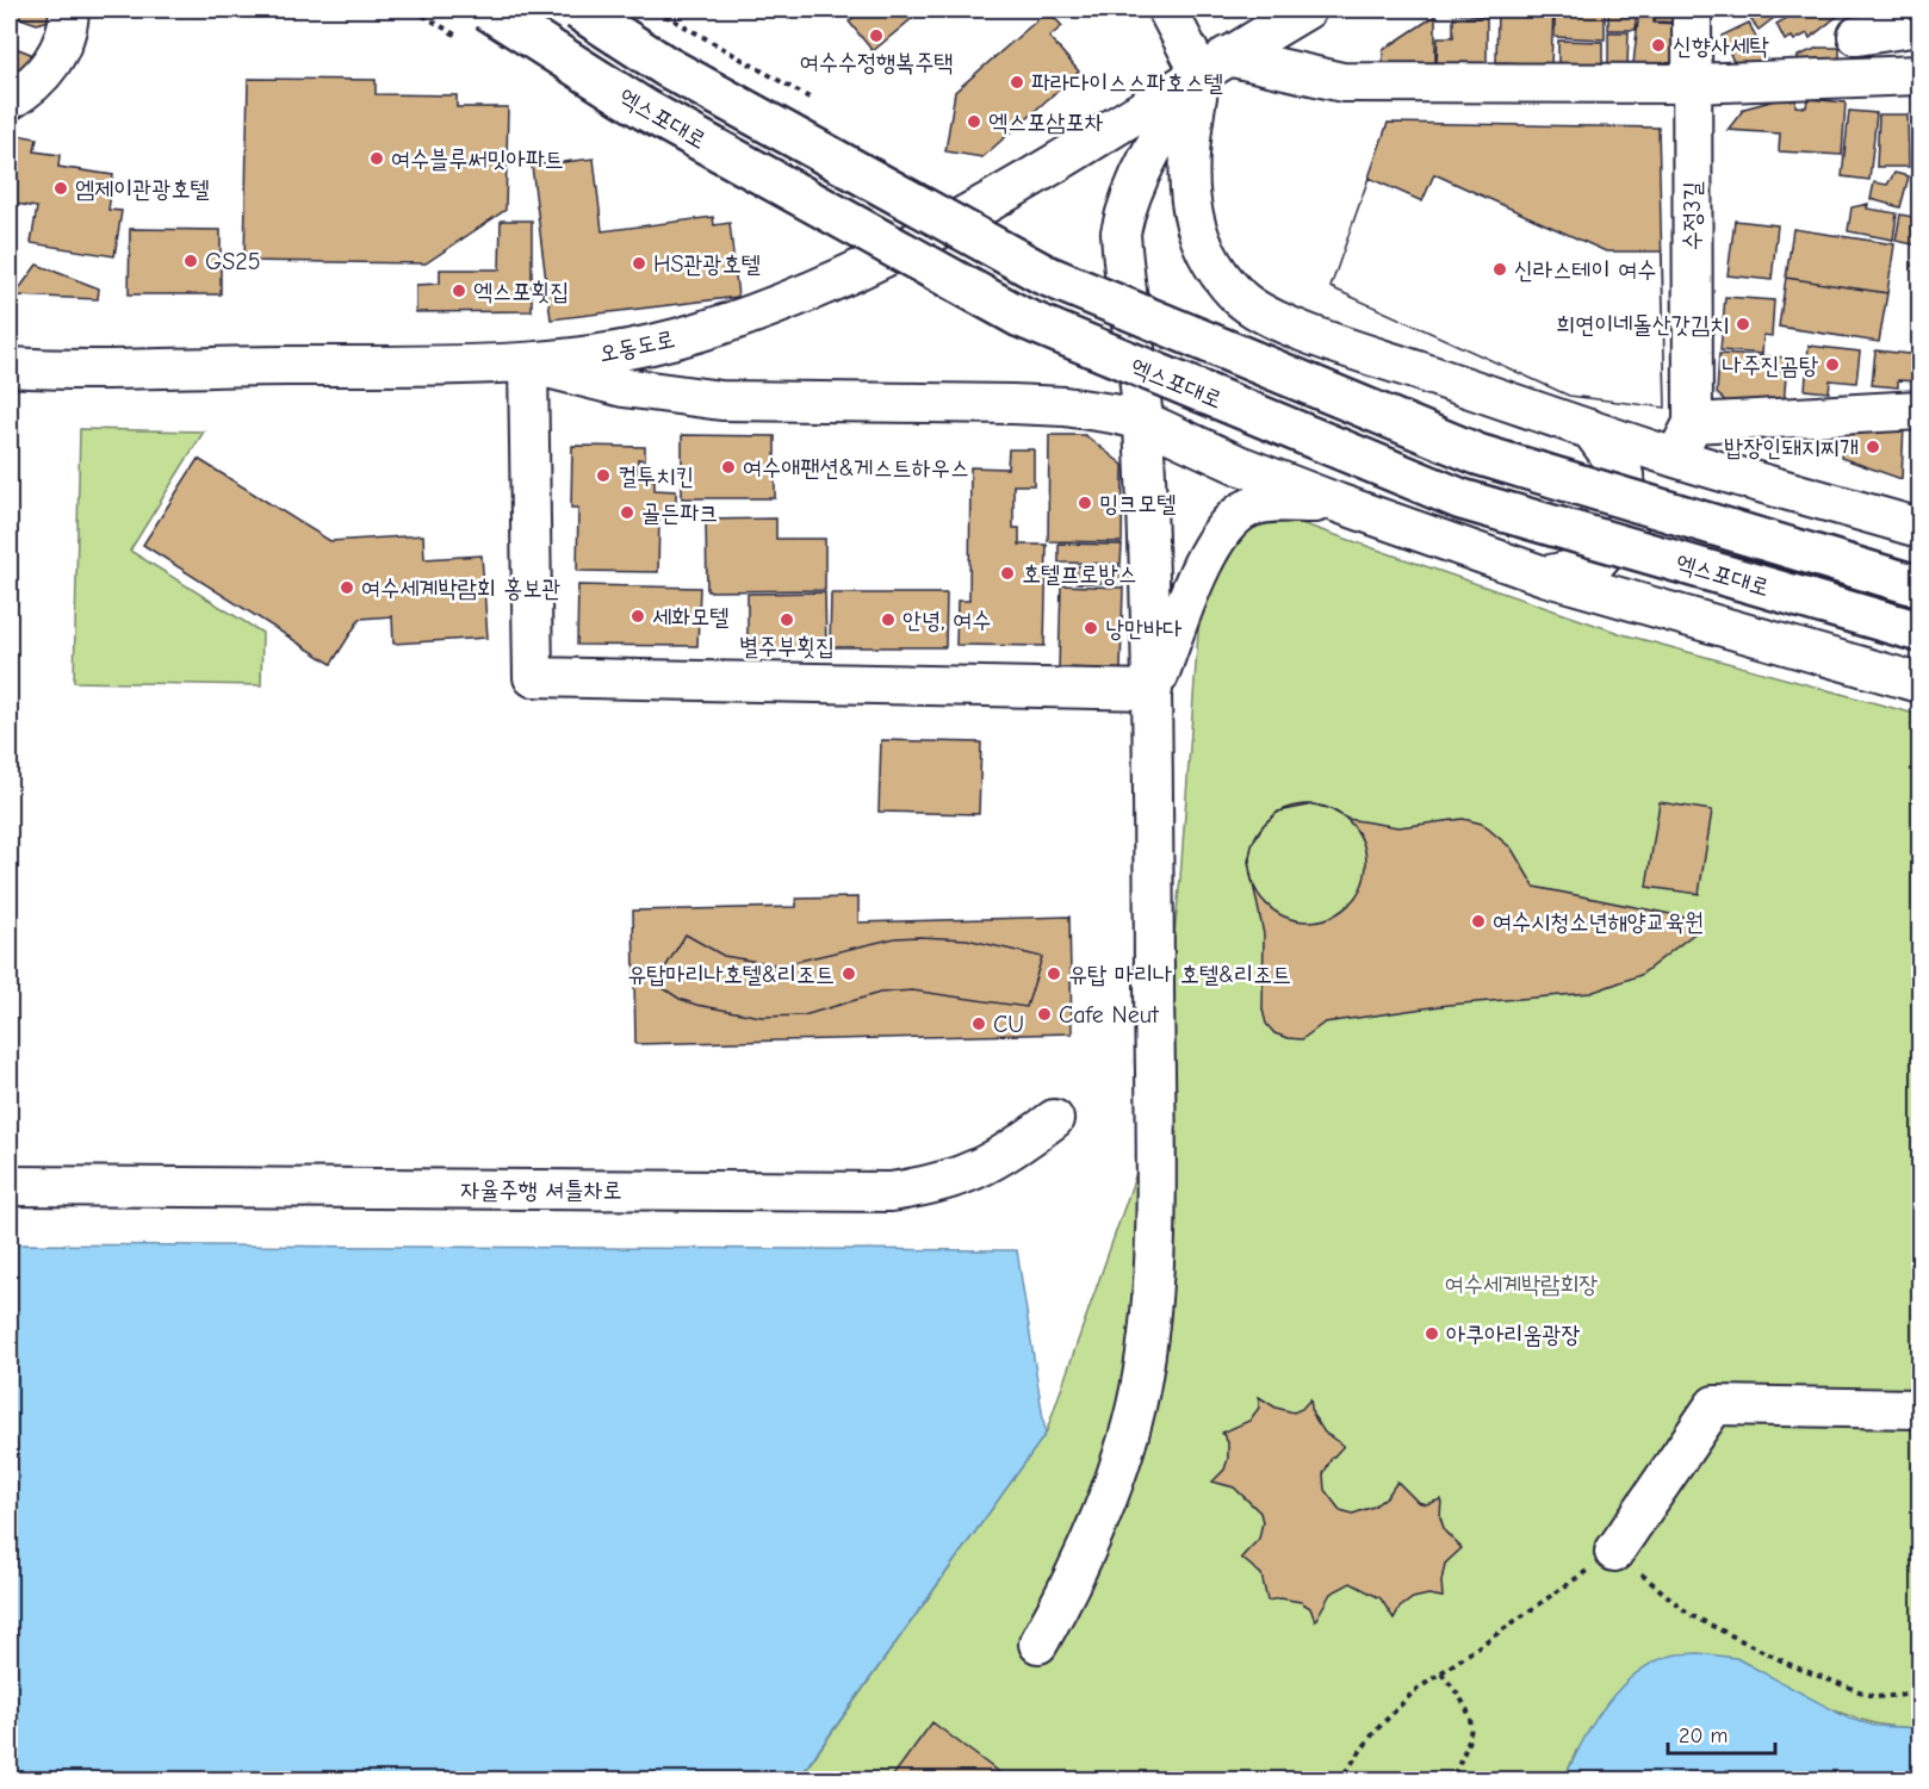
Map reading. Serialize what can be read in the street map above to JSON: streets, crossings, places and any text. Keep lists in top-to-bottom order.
{
  "streets": {
    "main road": ["엑스포대로"],
    "street": ["수정3길", "오동도로", "자율주행 셔틀차로"]
  },
  "parks": ["여수세계박람회장"],
  "places": [
    "여수수정행복주택",
    "신향사세탁",
    "파라다이스스파호스텔",
    "엑스포삼포차",
    "여수블루써밋아파트",
    "엠제이관광호텔",
    "GS25",
    "HS관광호텔",
    "신라스테이 여수",
    "엑스포횟집",
    "희연이네돌산갓김치",
    "나주진곰탕",
    "밥장인돼지찌개",
    "여수애팬션&게스트하우스",
    "컬투치킨",
    "밍크모텔",
    "골든파크",
    "호텔프로방스",
    "여수세계박람회 홍보관",
    "세화모텔",
    "별주부횟집",
    "안녕, 여수",
    "낭만바다",
    "여수시청소년해양교육원",
    "유탑마리나호텔&리조트",
    "유탑 마리나 호텔&리조트",
    "Cafe Neut",
    "CU",
    "아쿠아리움광장"
  ],
  "scale_bar": "20 m"
}
